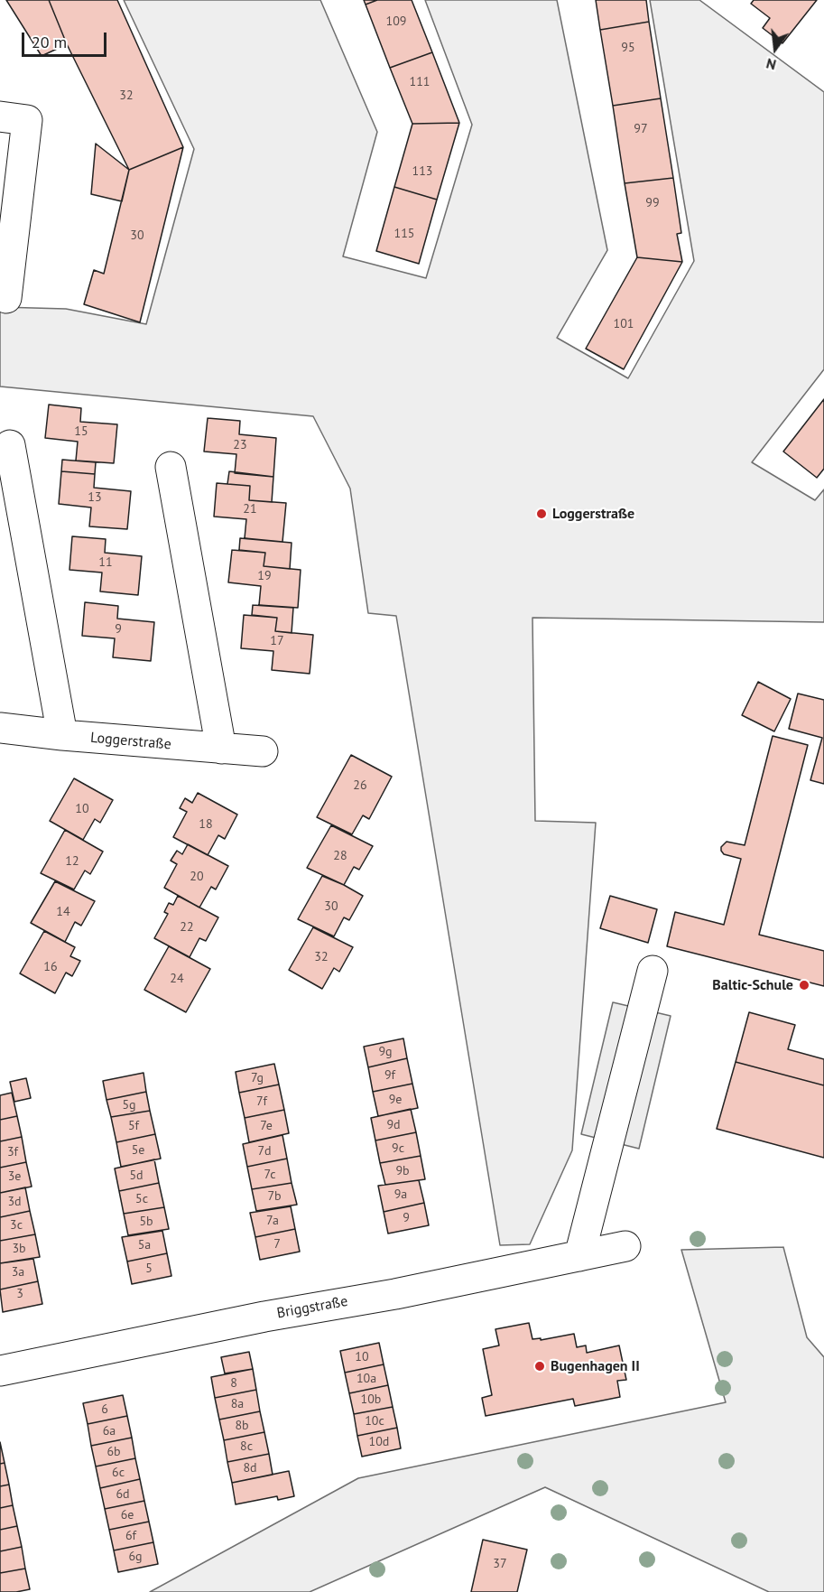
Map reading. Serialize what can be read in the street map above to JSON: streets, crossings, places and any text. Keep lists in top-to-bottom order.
{
  "streets": {
    "street": ["Loggerstraße", "Briggstraße"]
  },
  "places": ["Loggerstraße", "Baltic-Schule", "Bugenhagen II"],
  "house_numbers": [
    "109",
    "95",
    "111",
    "32",
    "97",
    "113",
    "99",
    "115",
    "30",
    "101",
    "15",
    "23",
    "13",
    "21",
    "11",
    "19",
    "9",
    "17",
    "26",
    "10",
    "18",
    "28",
    "12",
    "20",
    "30",
    "14",
    "22",
    "32",
    "16",
    "24",
    "9g",
    "9f",
    "7g",
    "9e",
    "7f",
    "5g",
    "9d",
    "5f",
    "7e",
    "9c",
    "5e",
    "7d",
    "3f",
    "9b",
    "7c",
    "5d",
    "3e",
    "9a",
    "7b",
    "5c",
    "3d",
    "9",
    "7a",
    "5b",
    "3c",
    "7",
    "5a",
    "3b",
    "5",
    "3a",
    "3",
    "10",
    "10a",
    "8",
    "10b",
    "8a",
    "6",
    "10c",
    "8b",
    "6a",
    "10d",
    "8c",
    "6b",
    "8d",
    "6c",
    "6d",
    "6e",
    "6f",
    "6g",
    "37"
  ],
  "scale_bar": "20 m",
  "north": "bottom"
}
